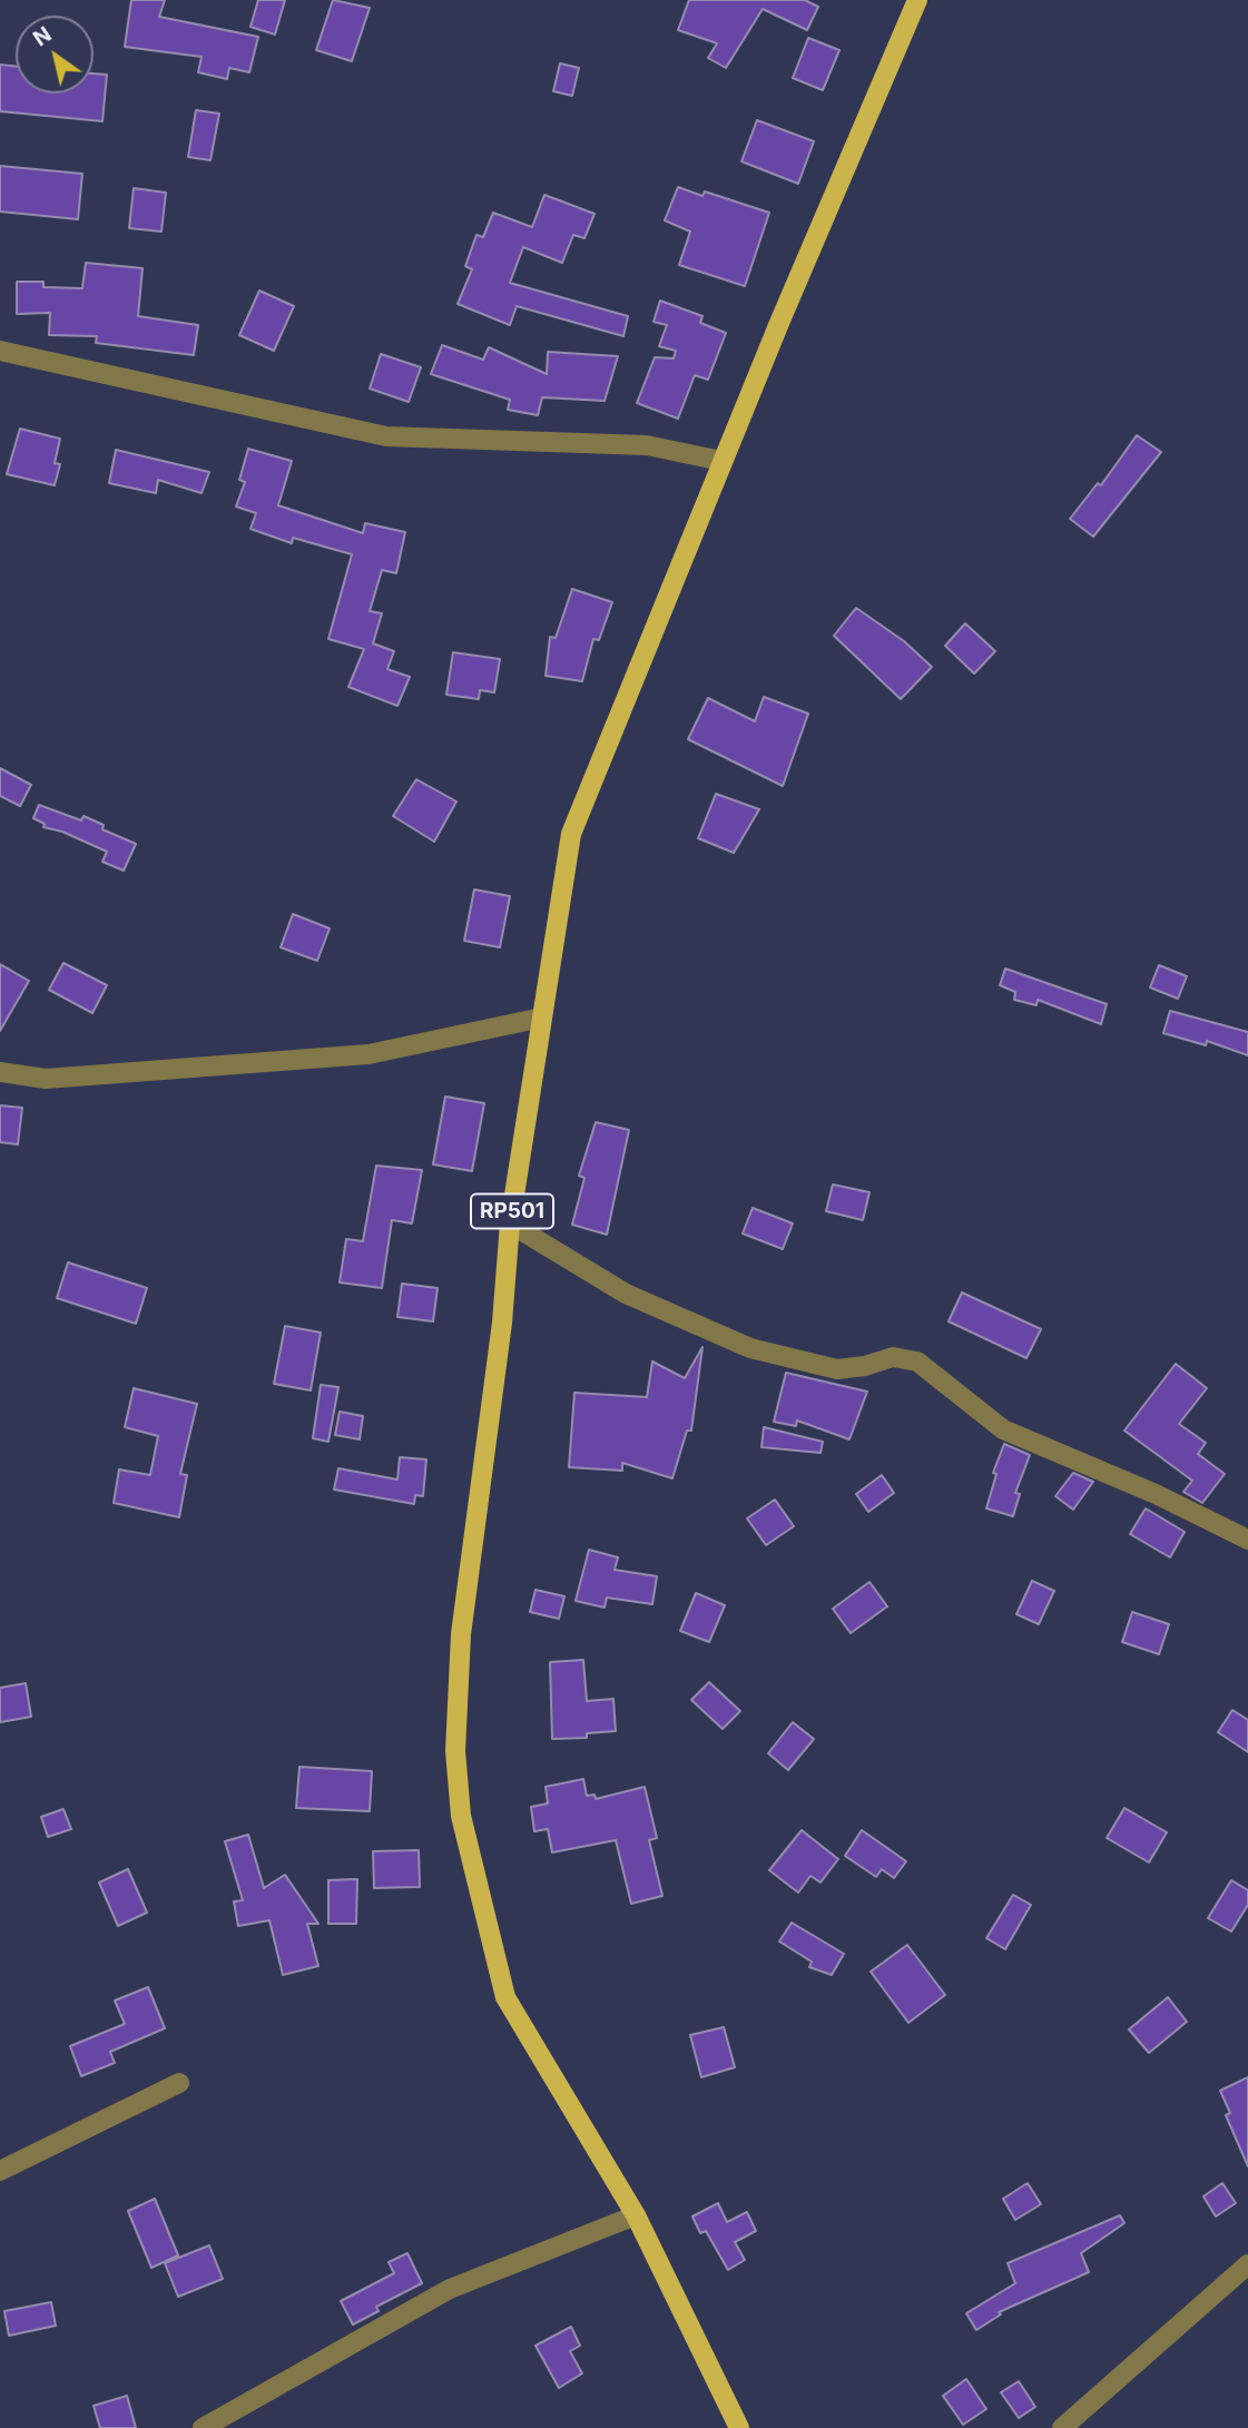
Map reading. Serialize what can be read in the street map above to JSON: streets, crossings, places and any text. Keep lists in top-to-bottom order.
{
  "streets": {
    "main road": ["RP501"]
  },
  "north": "top left"
}
